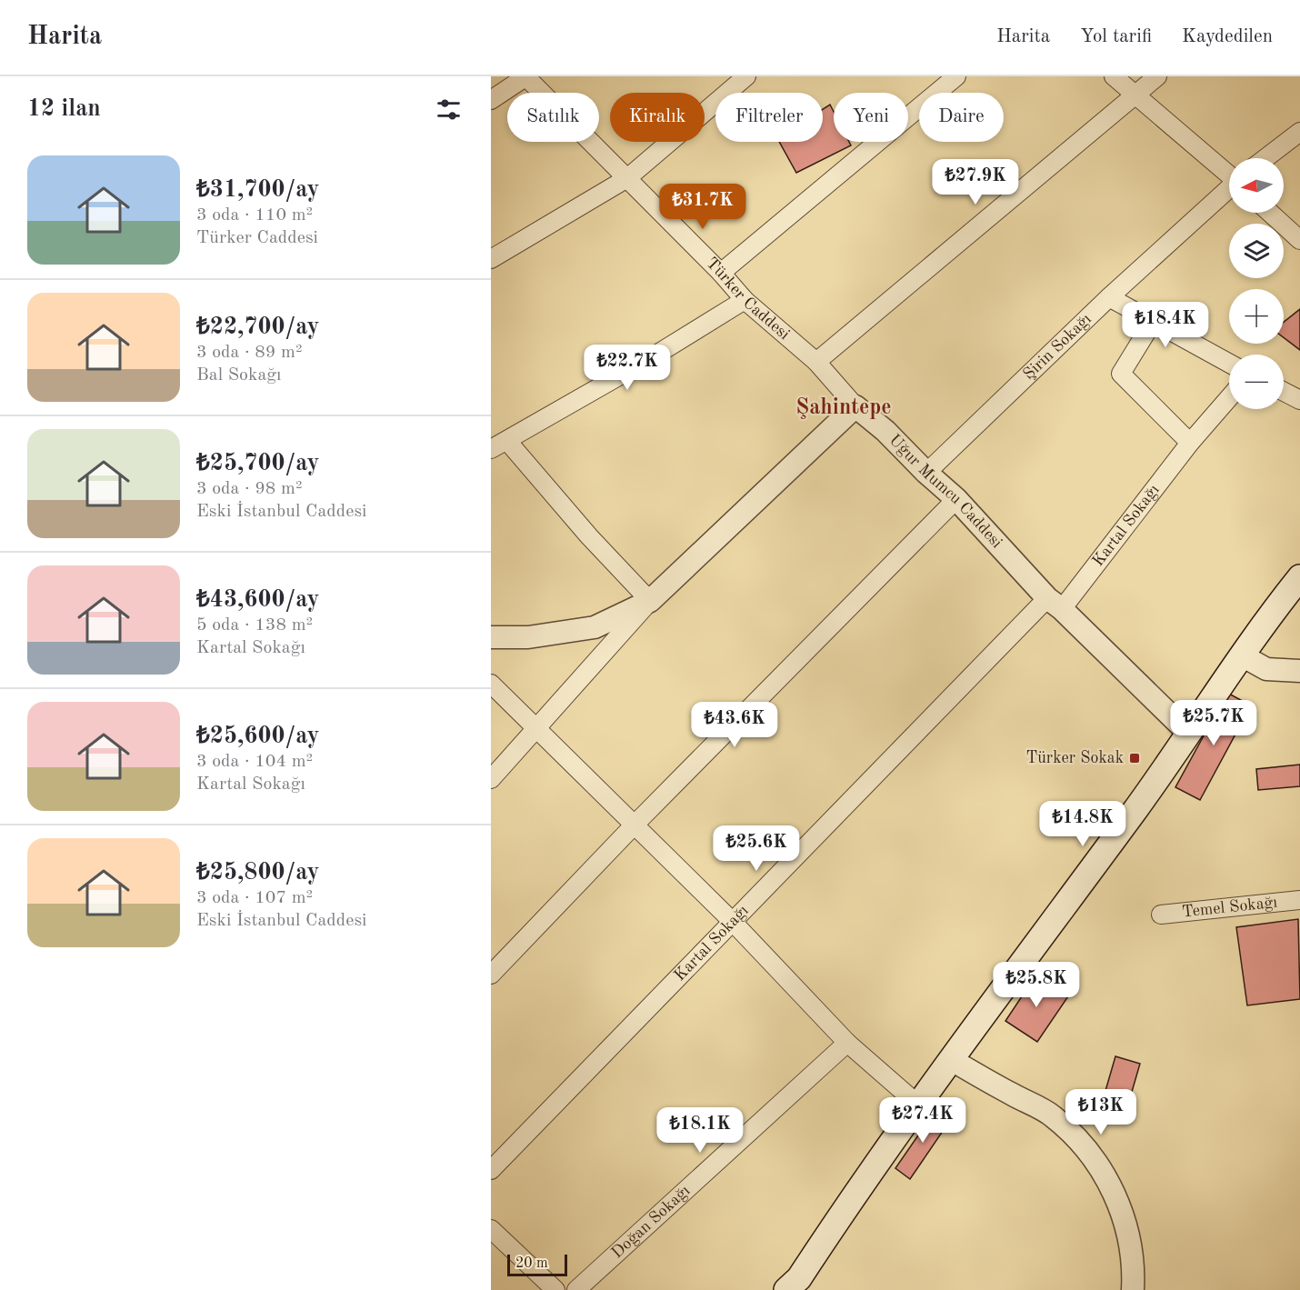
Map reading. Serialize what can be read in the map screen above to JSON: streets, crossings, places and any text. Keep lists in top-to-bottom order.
{
  "streets": {
    "street": [
      "Türker Caddesi",
      "Şirin Sokağı",
      "Uğur Mumcu Caddesi",
      "Kartal Sokağı",
      "Temel Sokağı",
      "Doğan Sokağı"
    ]
  },
  "crossings": [
    ["Türker Caddesi", "Uğur Mumcu Caddesi"],
    ["Şirin Sokağı", "Uğur Mumcu Caddesi"],
    ["Uğur Mumcu Caddesi", "Kartal Sokağı"]
  ],
  "districts": ["Şahintepe"],
  "places": {
    "transit": ["Türker Sokak"]
  },
  "scale_bar": "20 m",
  "north": "left",
  "page": {
    "header": "Harita",
    "nav": ["Harita", "Yol tarifi", "Kaydedilen"],
    "heading": "12 ilan",
    "chip": [
      "Satılık",
      "Kiralık",
      "Filtreler",
      "Yeni",
      "Daire"
    ],
    "list": [
      {
        "name": "₺31,700/ay",
        "note": "3 oda · 110 m² · Türker Caddesi"
      },
      {
        "name": "₺22,700/ay",
        "note": "3 oda · 89 m² · Bal Sokağı"
      },
      {
        "name": "₺25,700/ay",
        "note": "3 oda · 98 m² · Eski İstanbul Caddesi"
      },
      {
        "name": "₺43,600/ay",
        "note": "5 oda · 138 m² · Kartal Sokağı"
      },
      {
        "name": "₺25,600/ay",
        "note": "3 oda · 104 m² · Kartal Sokağı"
      },
      {
        "name": "₺25,800/ay",
        "note": "3 oda · 107 m² · Eski İstanbul Caddesi"
      }
    ],
    "map_buttons": ["+", "−"],
    "price": [
      "₺27.9K",
      "₺31.7K",
      "₺18.4K",
      "₺22.7K",
      "₺25.7K",
      "₺43.6K",
      "₺14.8K",
      "₺25.6K",
      "₺25.8K",
      "₺13K",
      "₺27.4K",
      "₺18.1K"
    ],
    "scale": "20 m"
  }
}
